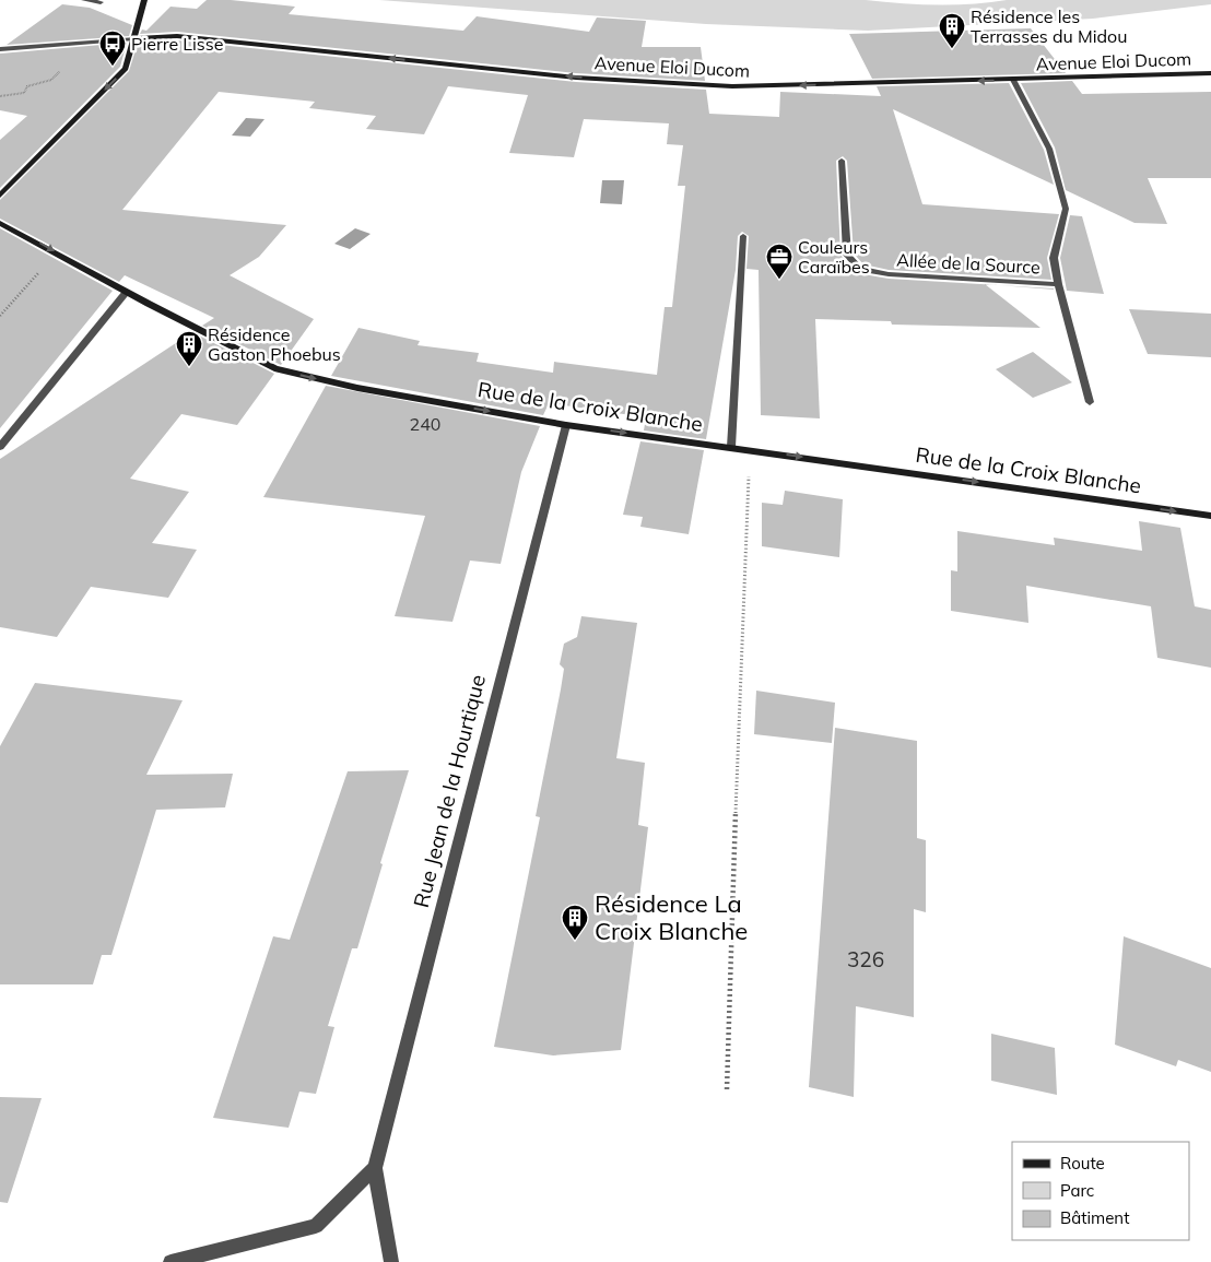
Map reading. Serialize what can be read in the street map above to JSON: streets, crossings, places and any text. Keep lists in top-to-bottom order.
{
  "streets": {
    "street": [
      "Avenue Eloi Ducom",
      "Allée de la Source",
      "Rue de la Croix Blanche",
      "Rue Jean de la Hourtique"
    ]
  },
  "crossings": [
    ["Avenue Eloi Ducom", "Allée de la Source"],
    ["Rue de la Croix Blanche", "Rue Jean de la Hourtique"]
  ],
  "one_way": ["Avenue Eloi Ducom", "Rue de la Croix Blanche"],
  "places": {
    "building": ["Résidence les Terrasses du Midou", "Résidence Gaston Phoebus", "Résidence La Croix Blanche"],
    "bus stop": ["Pierre Lisse"],
    "office": ["Couleurs Caraïbes"]
  },
  "house_numbers": ["240", "326"],
  "legend": ["Route", "Parc", "Bâtiment"]
}
